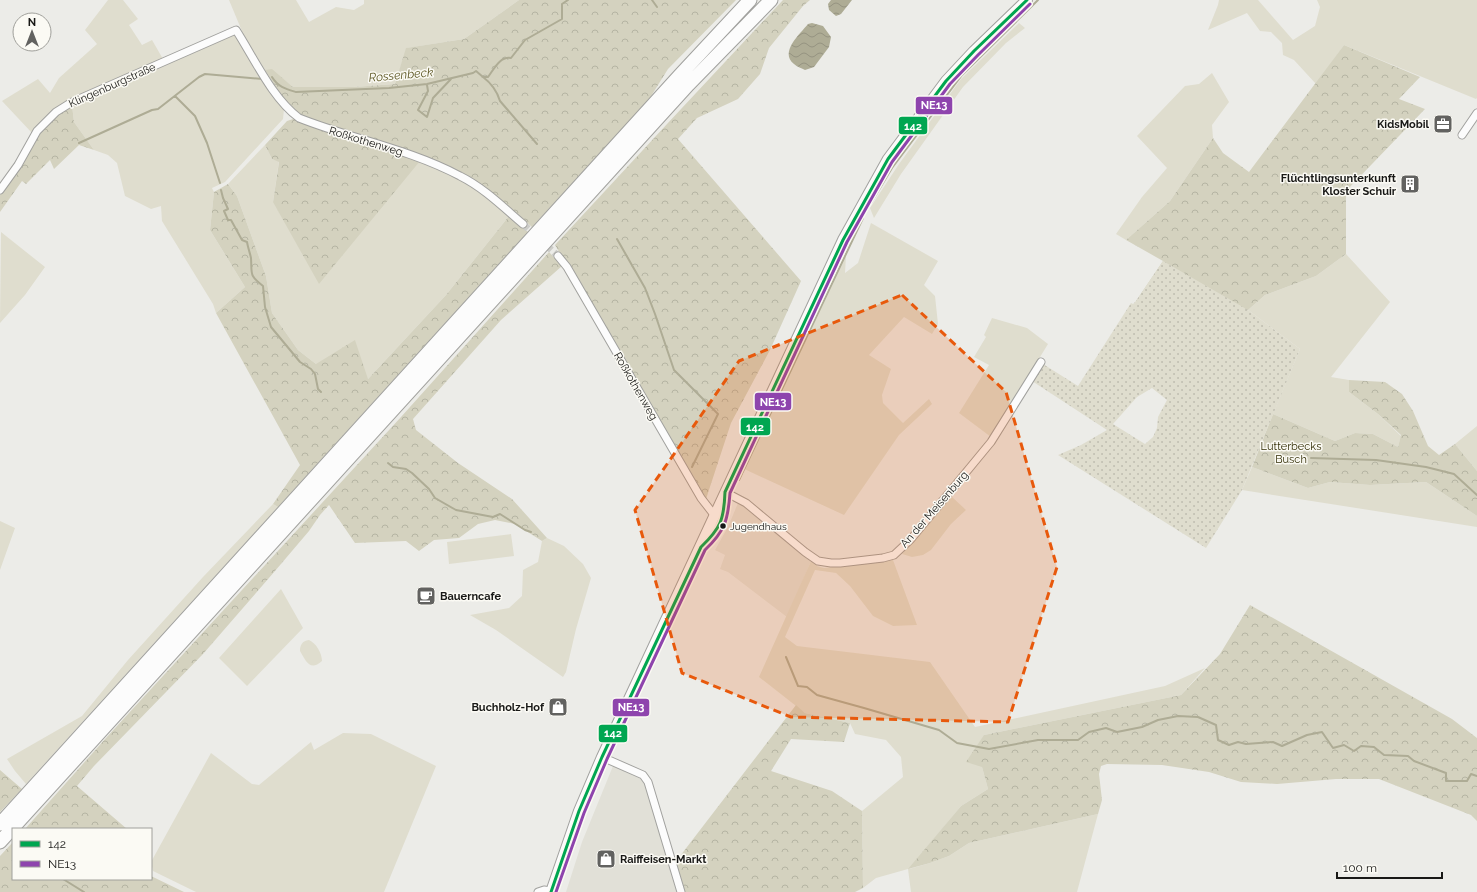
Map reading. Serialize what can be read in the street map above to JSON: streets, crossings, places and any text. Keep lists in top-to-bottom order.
{
  "streets": {
    "street": ["Klingenburgstraße", "Roßkothenweg", "An der Meisenburg"]
  },
  "crossings": [
    ["Klingenburgstraße", "Roßkothenweg"]
  ],
  "water": ["Rossenbeck"],
  "parks": ["Lutterbecks Busch"],
  "places": {
    "office": ["KidsMobil"],
    "building": ["Flüchtlingsunterkunft Kloster Schuir"],
    "other": ["Jugendhaus"],
    "cafe": ["Bauerncafe"],
    "shop": ["Buchholz-Hof", "Raiffeisen-Markt"]
  },
  "lines": ["transit line 142", "transit line NE13"],
  "legend": ["142", "NE13"],
  "scale_bar": "100 m",
  "north": "top"
}
